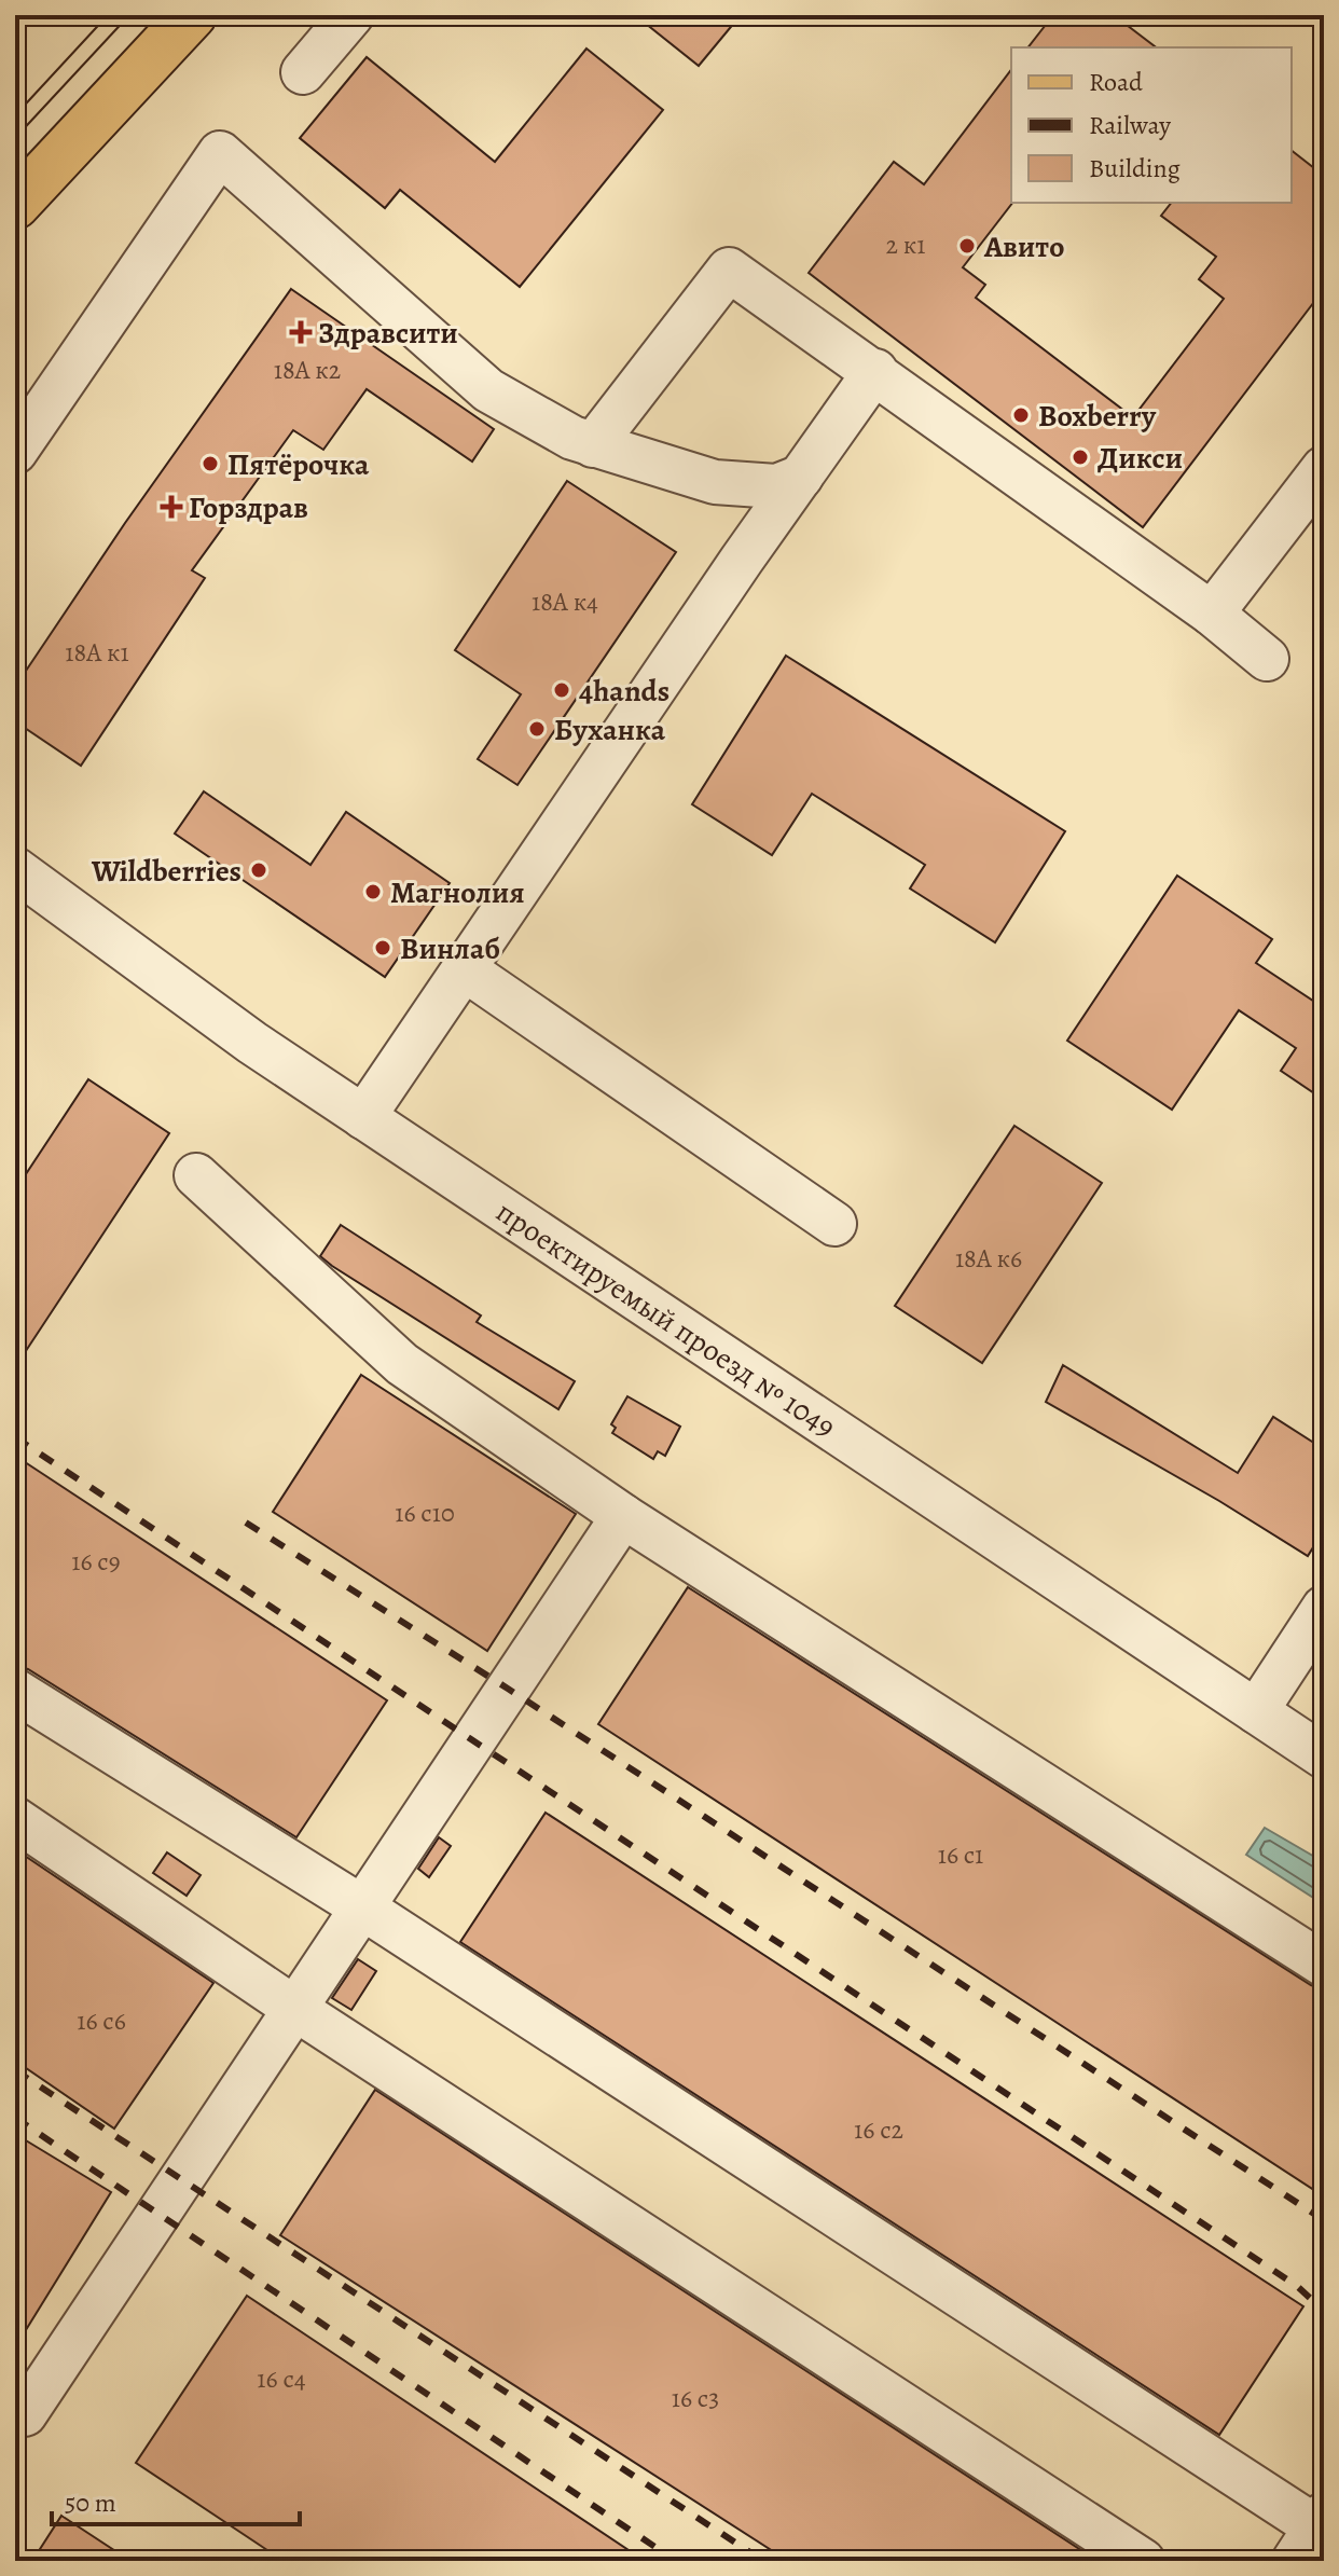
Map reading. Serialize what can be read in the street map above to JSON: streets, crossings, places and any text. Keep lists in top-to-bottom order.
{
  "streets": {
    "street": ["проектируемый проезд № 1049"]
  },
  "places": {
    "other": [
      "Авито",
      "Boxberry",
      "Дикси",
      "Пятёрочка",
      "4hands",
      "Буханка",
      "Wildberries",
      "Магнолия",
      "Винлаб"
    ],
    "health": ["Здравсити", "Горздрав"]
  },
  "house_numbers": [
    "2 к1",
    "18А к2",
    "18А к4",
    "18А к1",
    "18А к6",
    "16 с10",
    "16 с9",
    "16 с1",
    "16 с6",
    "16 с2",
    "16 с4",
    "16 с3"
  ],
  "legend": ["Road", "Railway", "Building"],
  "scale_bar": "50 m"
}
